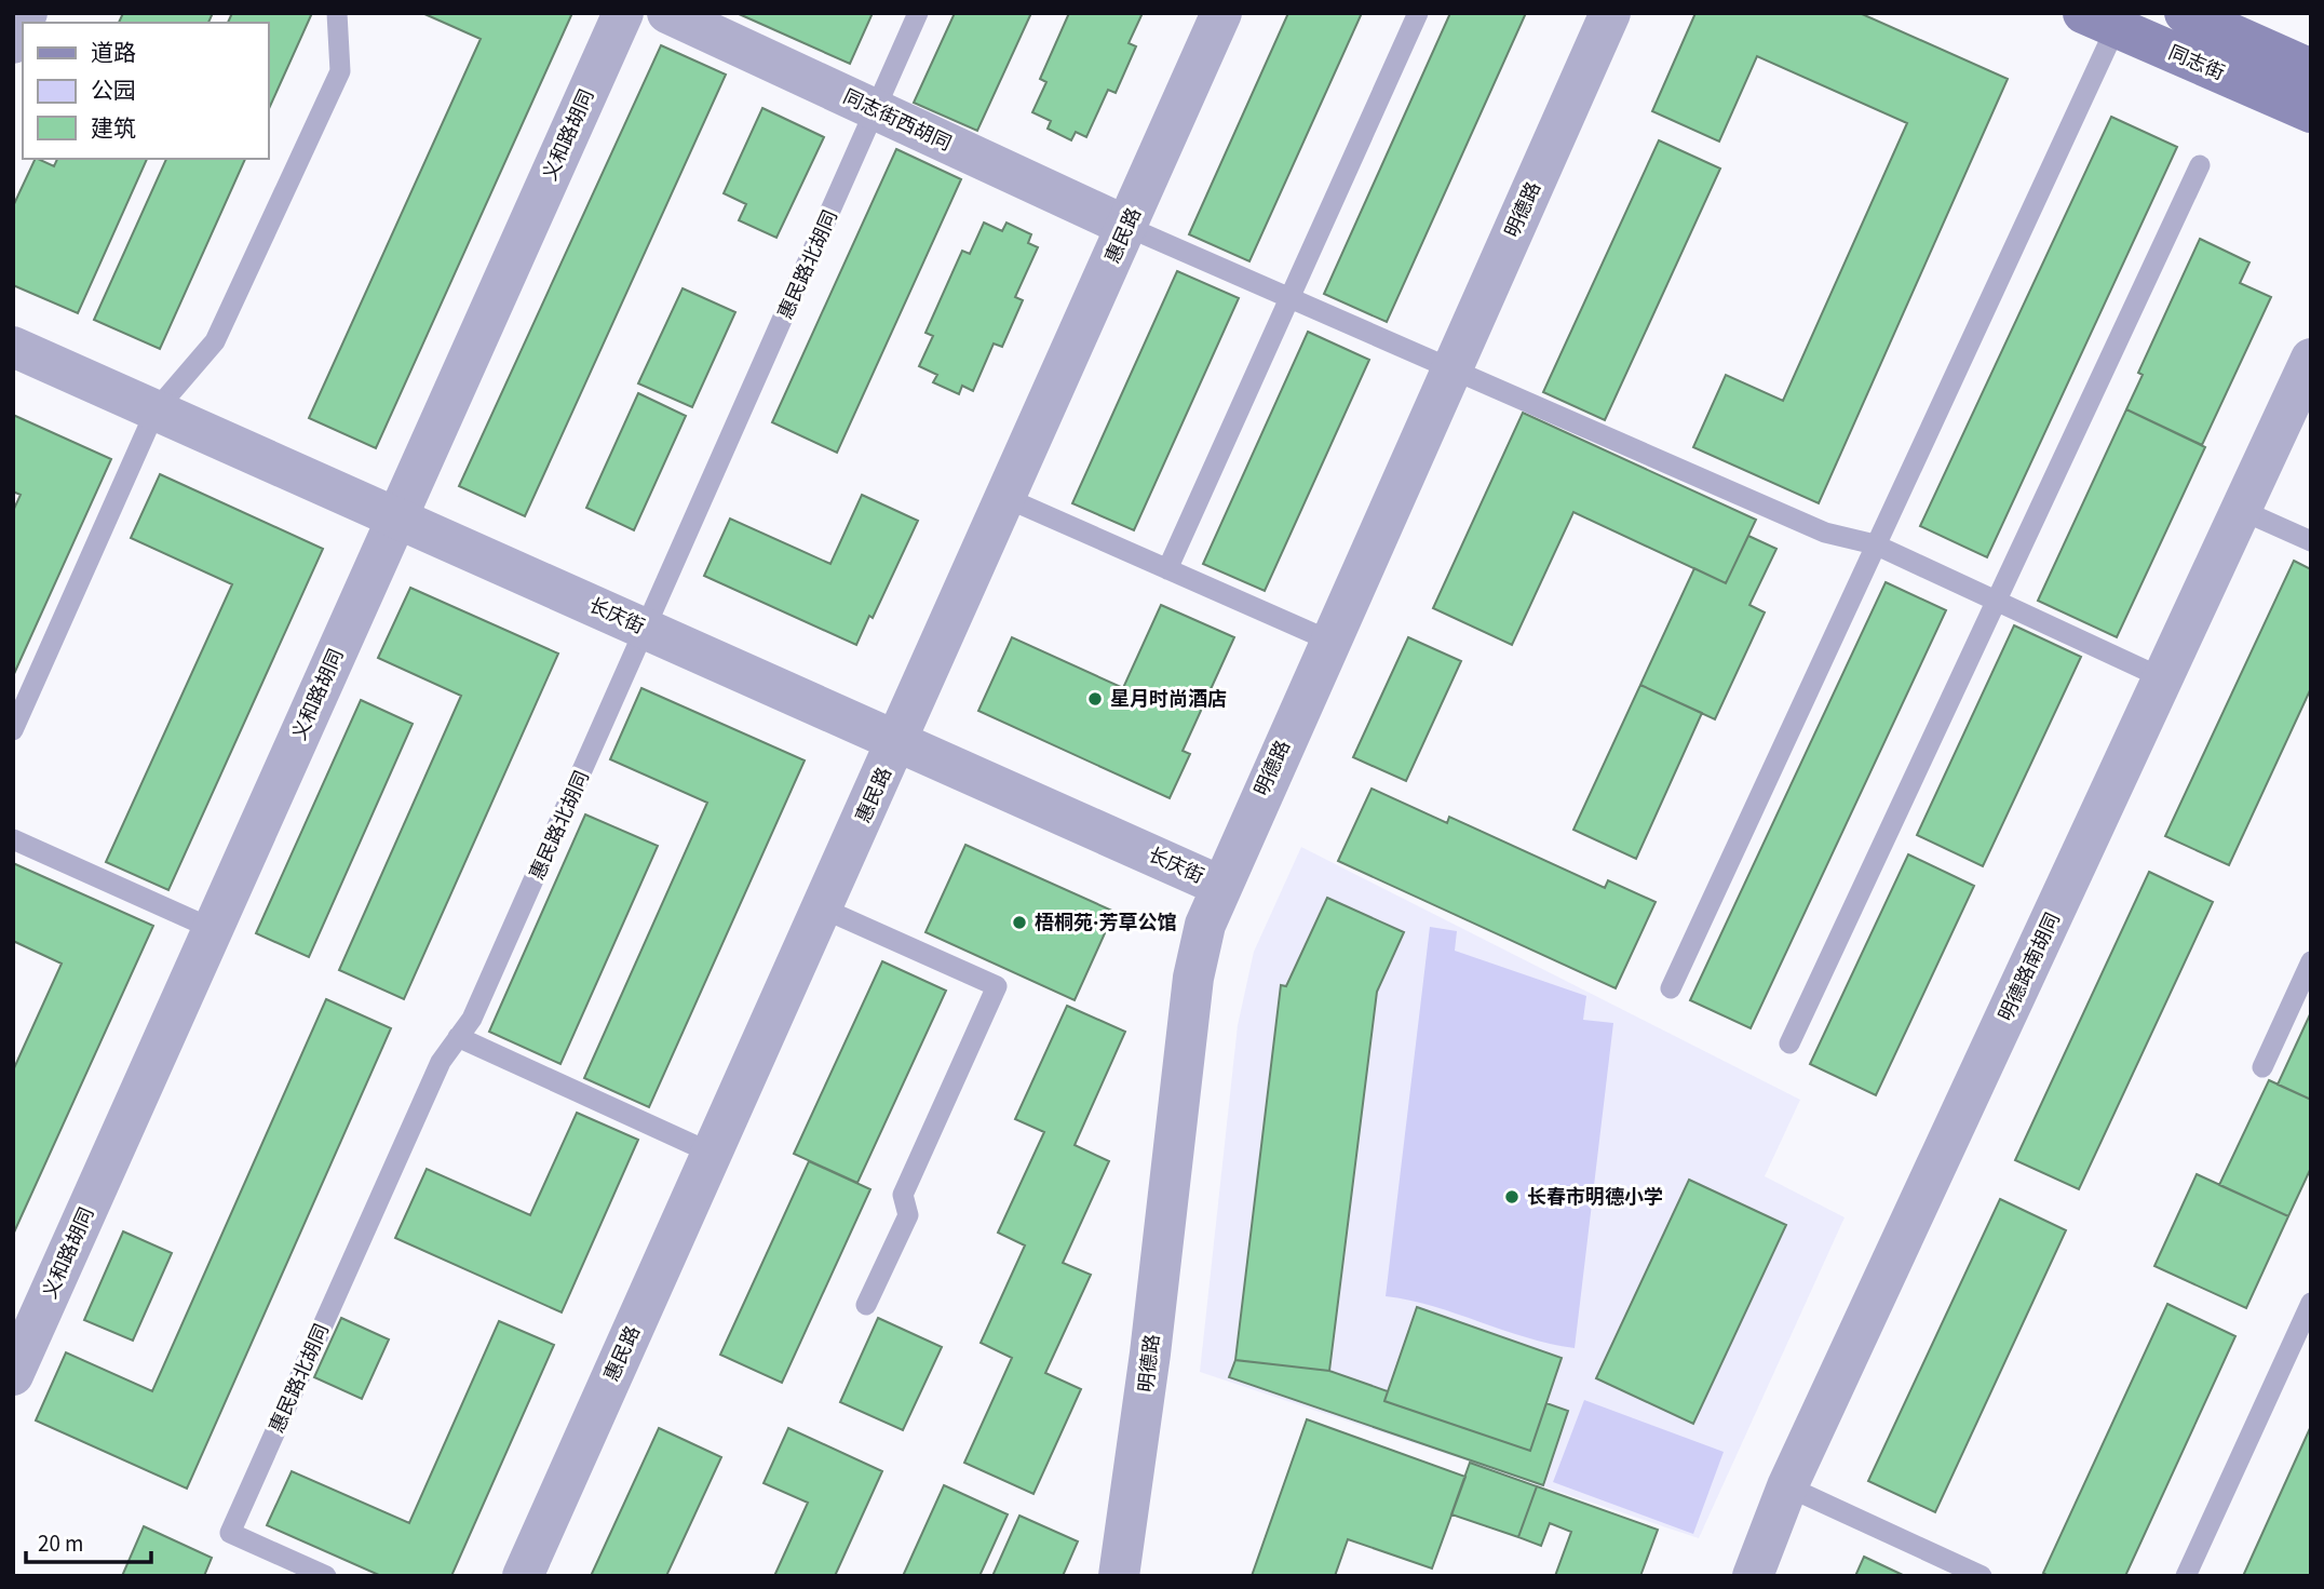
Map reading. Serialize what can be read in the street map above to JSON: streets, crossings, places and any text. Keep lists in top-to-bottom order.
{
  "streets": {
    "main road": ["同志街"],
    "street": [
      "同志街西胡同",
      "义和路胡同",
      "明德路",
      "惠民路",
      "长庆街",
      "明德路南胡同"
    ],
    "lane": ["惠民路北胡同"]
  },
  "crossings": [
    ["同志街西胡同", "惠民路"],
    ["同志街西胡同", "惠民路北胡同"],
    ["义和路胡同", "长庆街"],
    ["明德路", "长庆街"],
    ["惠民路", "长庆街"],
    ["惠民路北胡同", "长庆街"]
  ],
  "places": ["星月时尚酒店", "梧桐苑·芳草公馆", "长春市明德小学"],
  "legend": ["道路", "公园", "建筑"],
  "scale_bar": "20 m"
}
